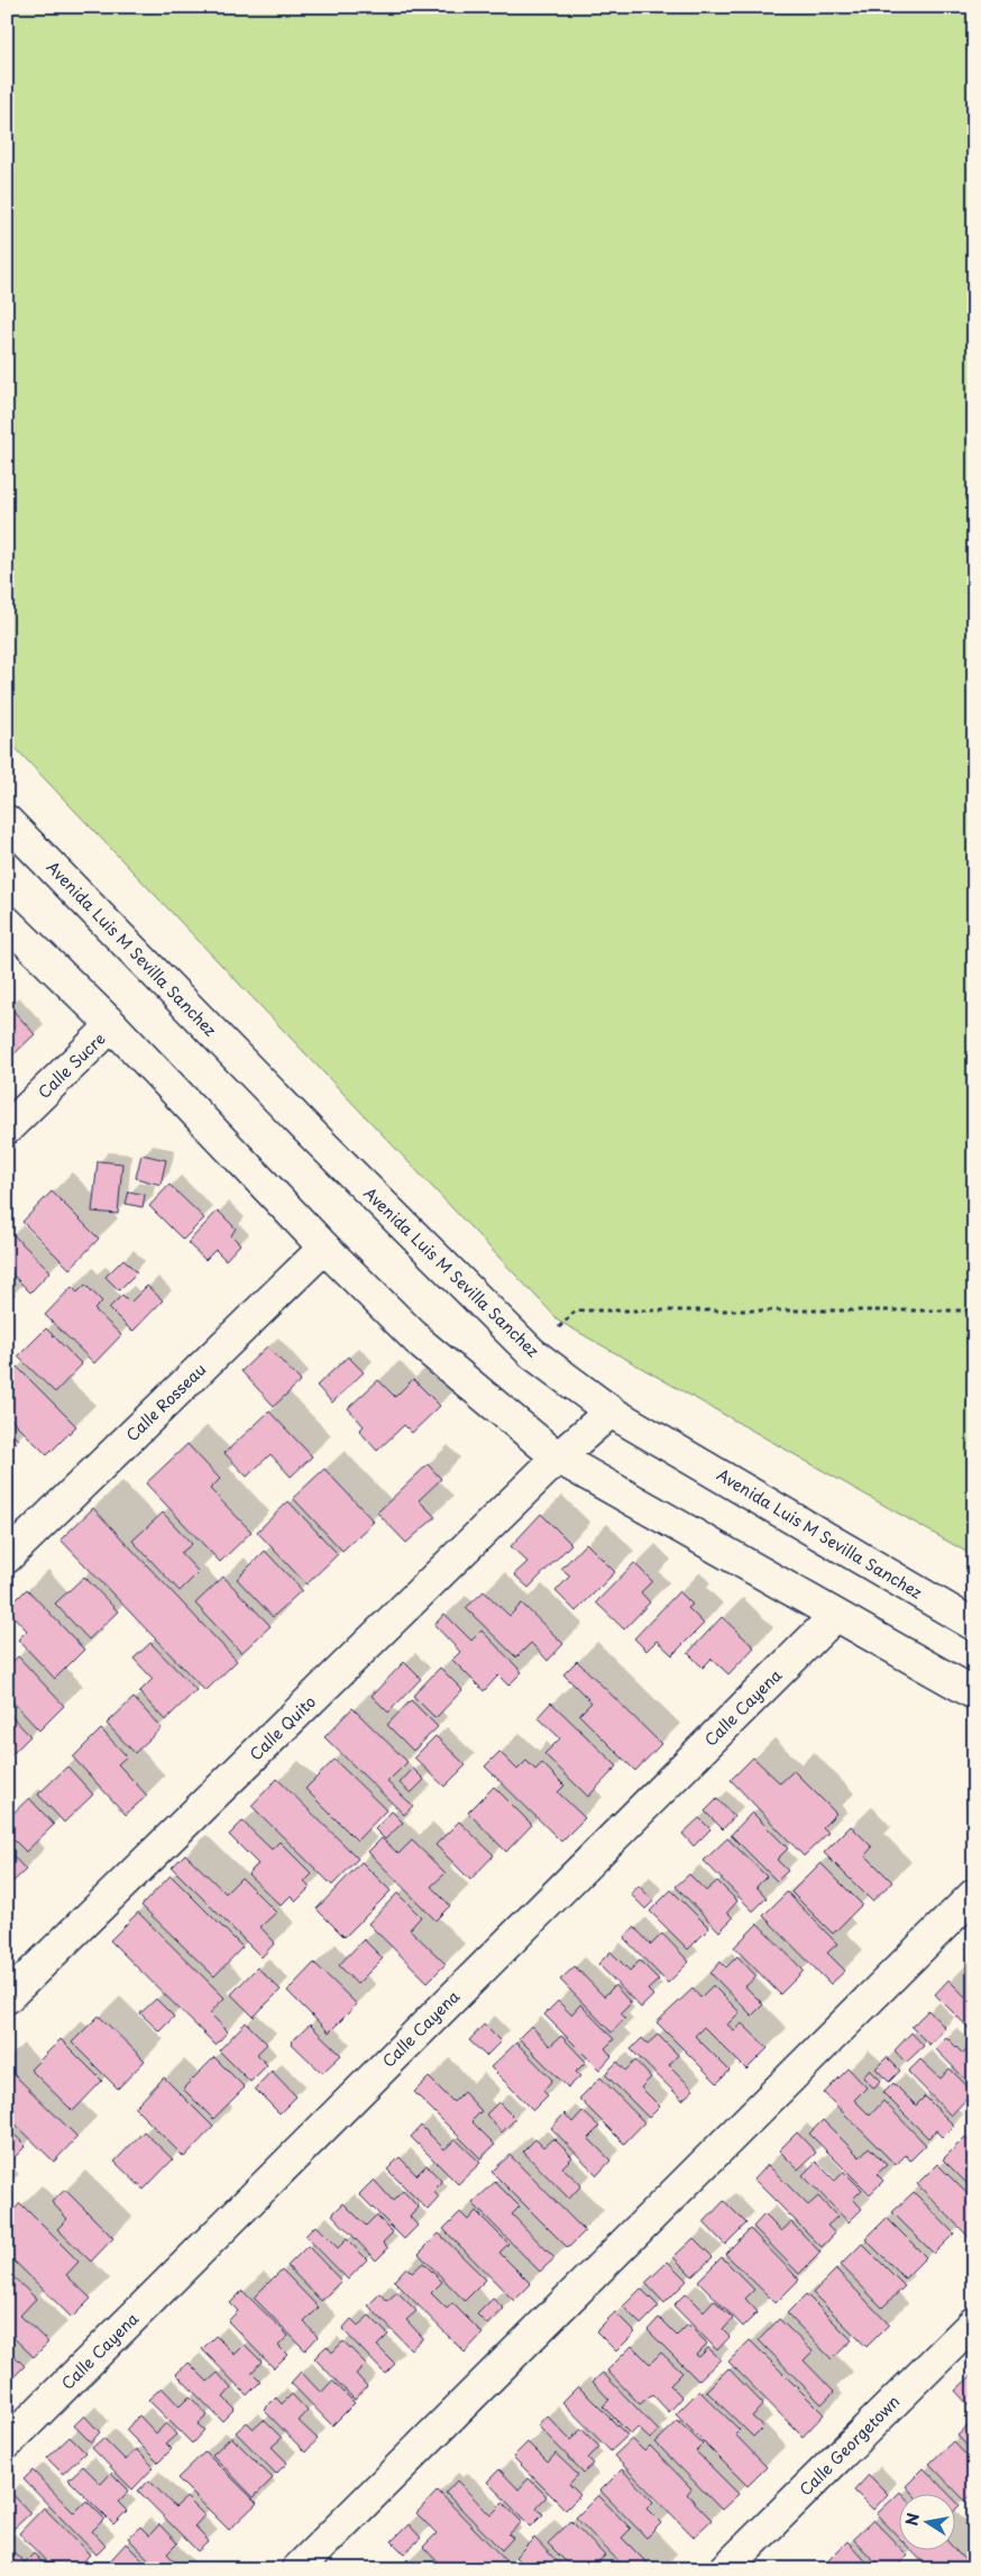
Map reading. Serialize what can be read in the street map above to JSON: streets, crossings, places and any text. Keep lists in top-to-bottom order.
{
  "streets": {
    "street": [
      "Avenida Luis M Sevilla Sanchez",
      "Calle Sucre",
      "Calle Rosseau",
      "Calle Cayena",
      "Calle Quito",
      "Calle Georgetown"
    ]
  },
  "crossings": [
    ["Avenida Luis M Sevilla Sanchez", "Calle Quito"]
  ],
  "north": "left"
}
